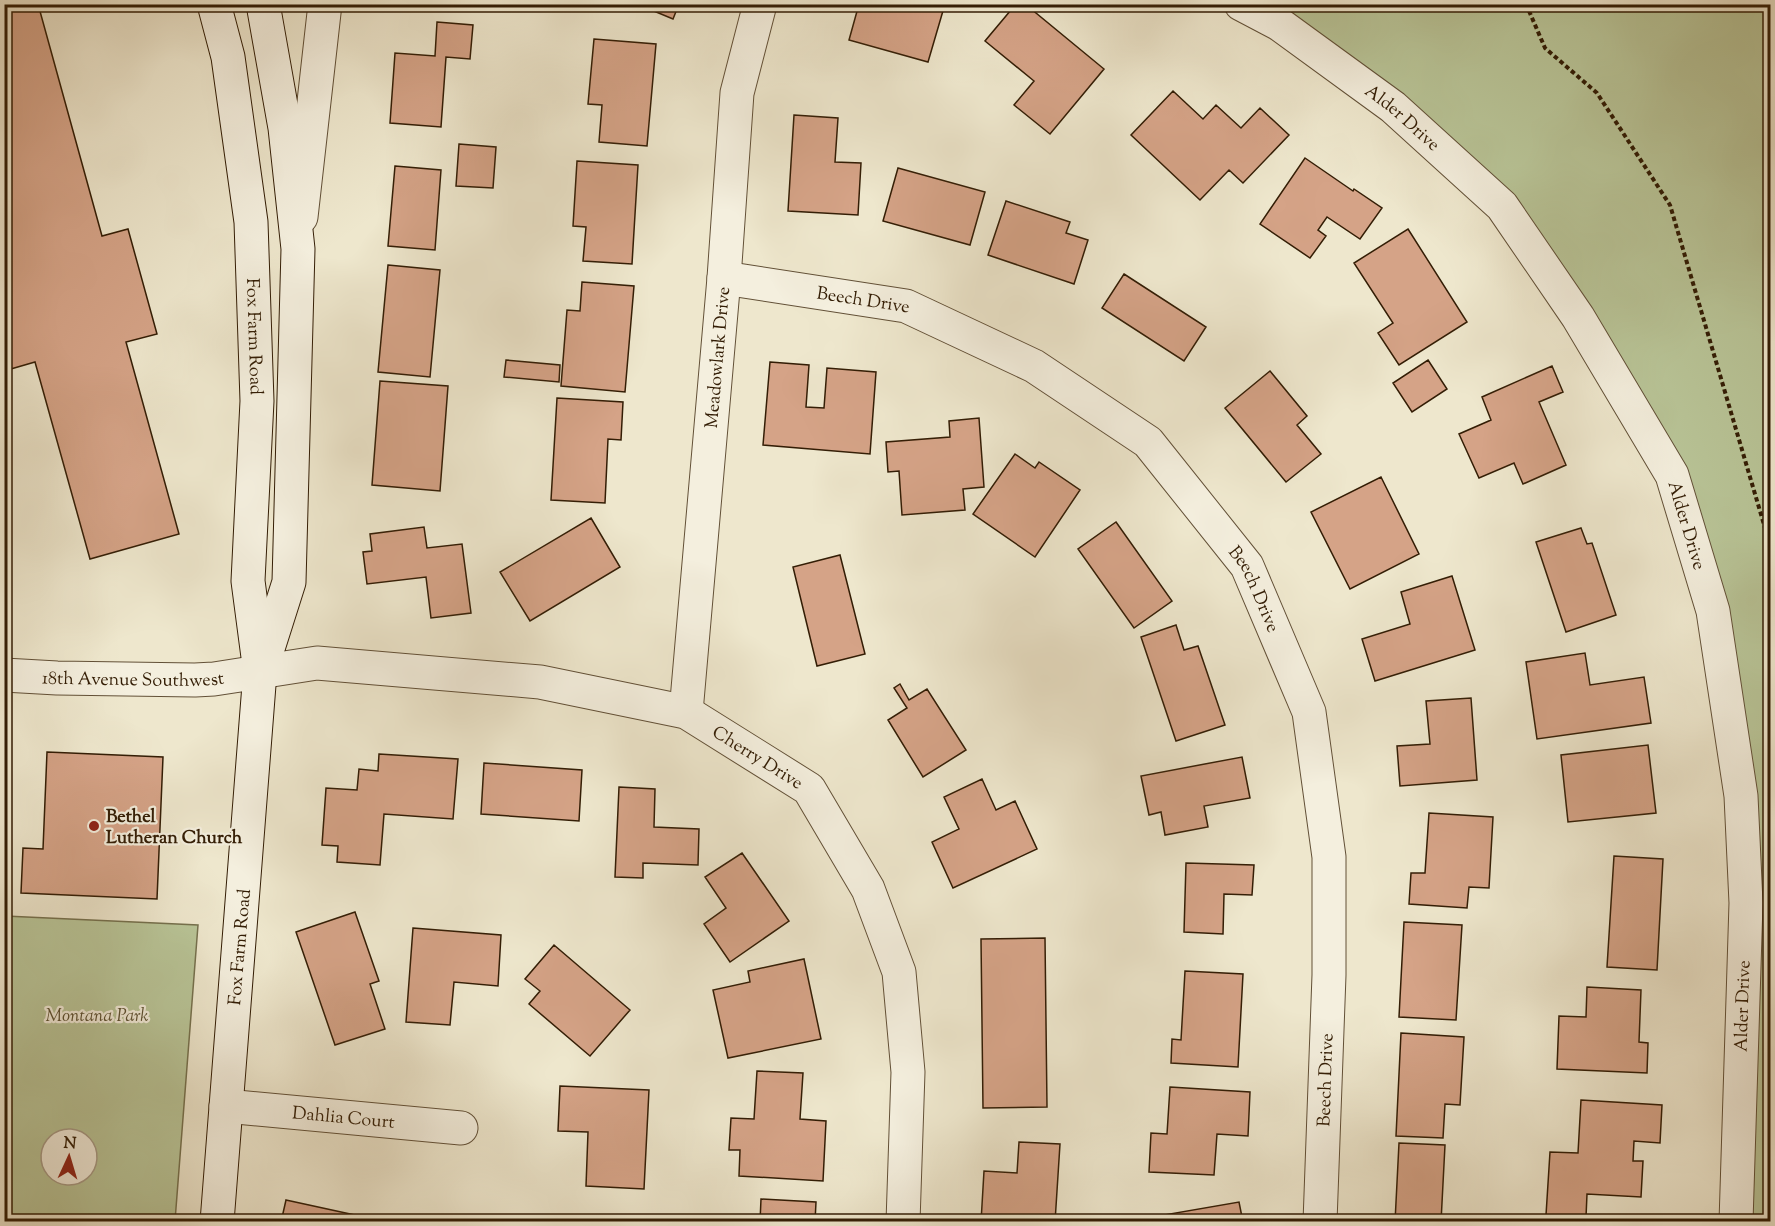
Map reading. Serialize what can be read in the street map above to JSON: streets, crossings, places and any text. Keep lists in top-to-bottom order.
{
  "streets": {
    "street": [
      "Alder Drive",
      "Beech Drive",
      "Fox Farm Road",
      "Meadowlark Drive",
      "18th Avenue Southwest",
      "Cherry Drive",
      "Dahlia Court"
    ]
  },
  "crossings": [
    ["Beech Drive", "Meadowlark Drive"],
    ["Fox Farm Road", "18th Avenue Southwest"],
    ["Fox Farm Road", "Cherry Drive"],
    ["Fox Farm Road", "Dahlia Court"],
    ["Meadowlark Drive", "Cherry Drive"],
    ["18th Avenue Southwest", "Cherry Drive"]
  ],
  "parks": ["Montana Park"],
  "places": ["Bethel Lutheran Church"],
  "north": "top"
}
